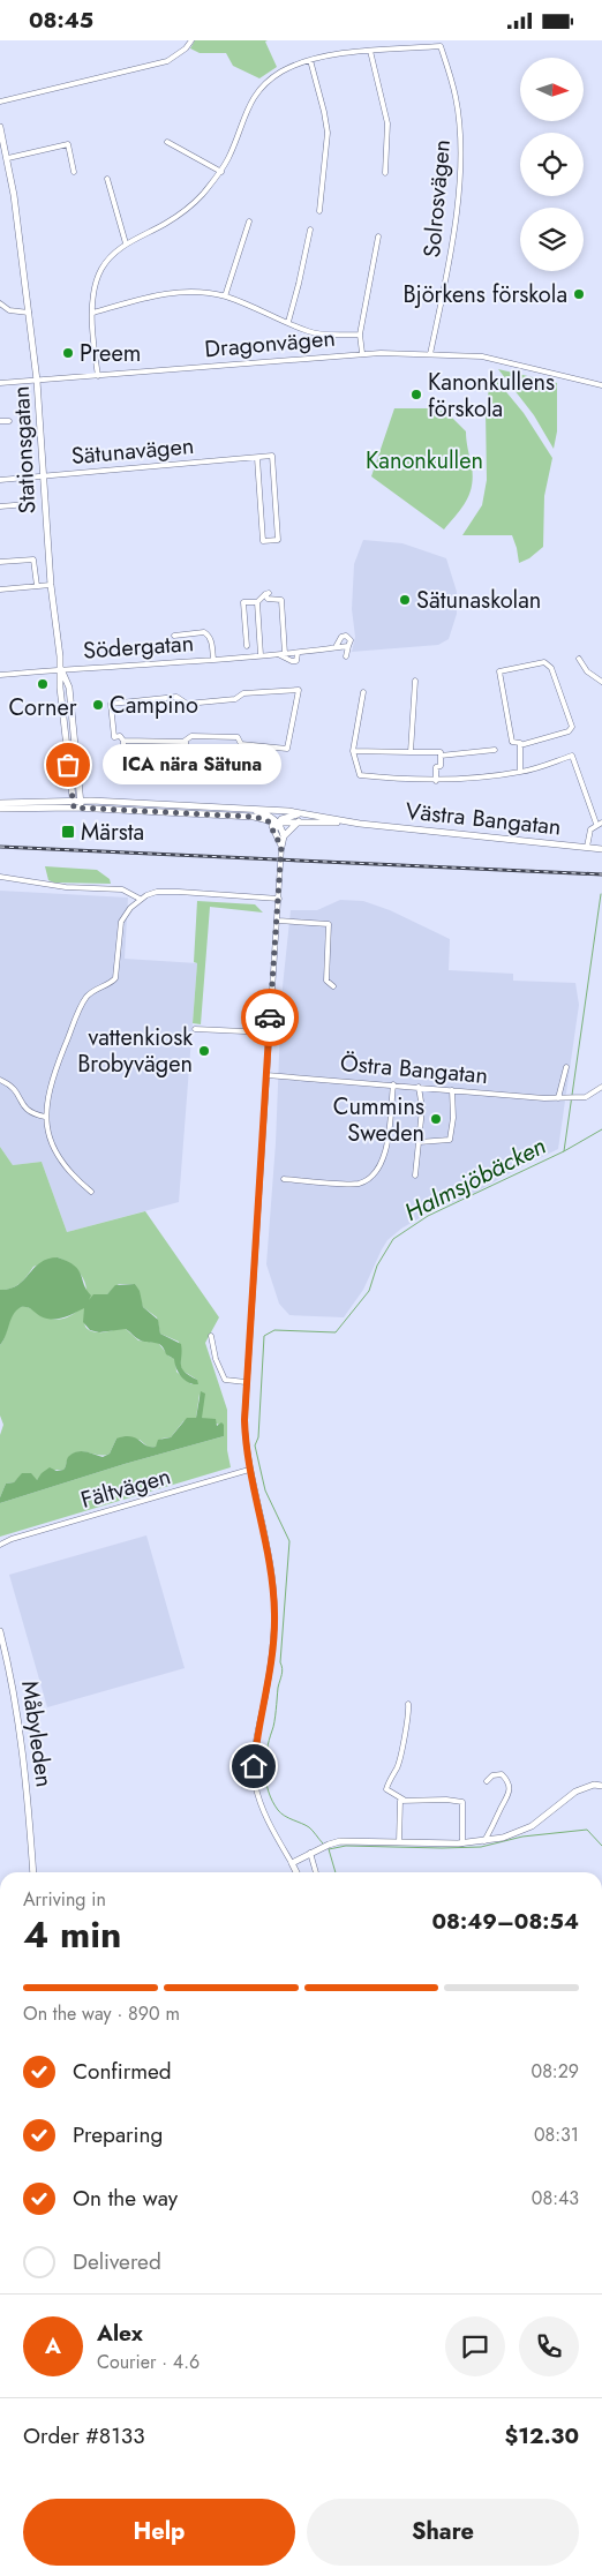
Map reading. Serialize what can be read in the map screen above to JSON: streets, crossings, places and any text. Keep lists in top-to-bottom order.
{
  "streets": {
    "street": [
      "Solrosvägen",
      "Dragonvägen",
      "Stationsgatan",
      "Sätunavägen",
      "Södergatan",
      "Västra Bangatan",
      "Östra Bangatan",
      "Fältvägen",
      "Måbyleden"
    ]
  },
  "crossings": [
    ["Solrosvägen", "Dragonvägen"],
    ["Dragonvägen", "Stationsgatan"],
    ["Stationsgatan", "Sätunavägen"],
    ["Stationsgatan", "Södergatan"],
    ["Stationsgatan", "Västra Bangatan"]
  ],
  "water": ["Halmsjöbäcken"],
  "parks": ["Kanonkullen"],
  "places": {
    "other": [
      "Björkens förskola",
      "Preem",
      "Kanonkullens förskola",
      "Sätunaskolan",
      "Corner",
      "Campino",
      "ICA nära Sätuna",
      "vattenkiosk Brobyvägen",
      "Cummins Sweden"
    ],
    "transit": ["Märsta"]
  },
  "north": "right",
  "page": {
    "status": "08:45",
    "bubble": "ICA nära Sätuna",
    "heading": ["4 min", "Arriving in", "08:49–08:54"],
    "panel": [
      "Alex",
      "Courier · 4.6",
      "Order #8133",
      "$12.30"
    ],
    "bar": "On the way · 890 m",
    "list": [
      ["Confirmed", "08:29"],
      ["Preparing", "08:31"],
      ["On the way", "08:43"],
      "Delivered"
    ],
    "round": "A",
    "buttons": ["Help", "Share"]
  }
}
